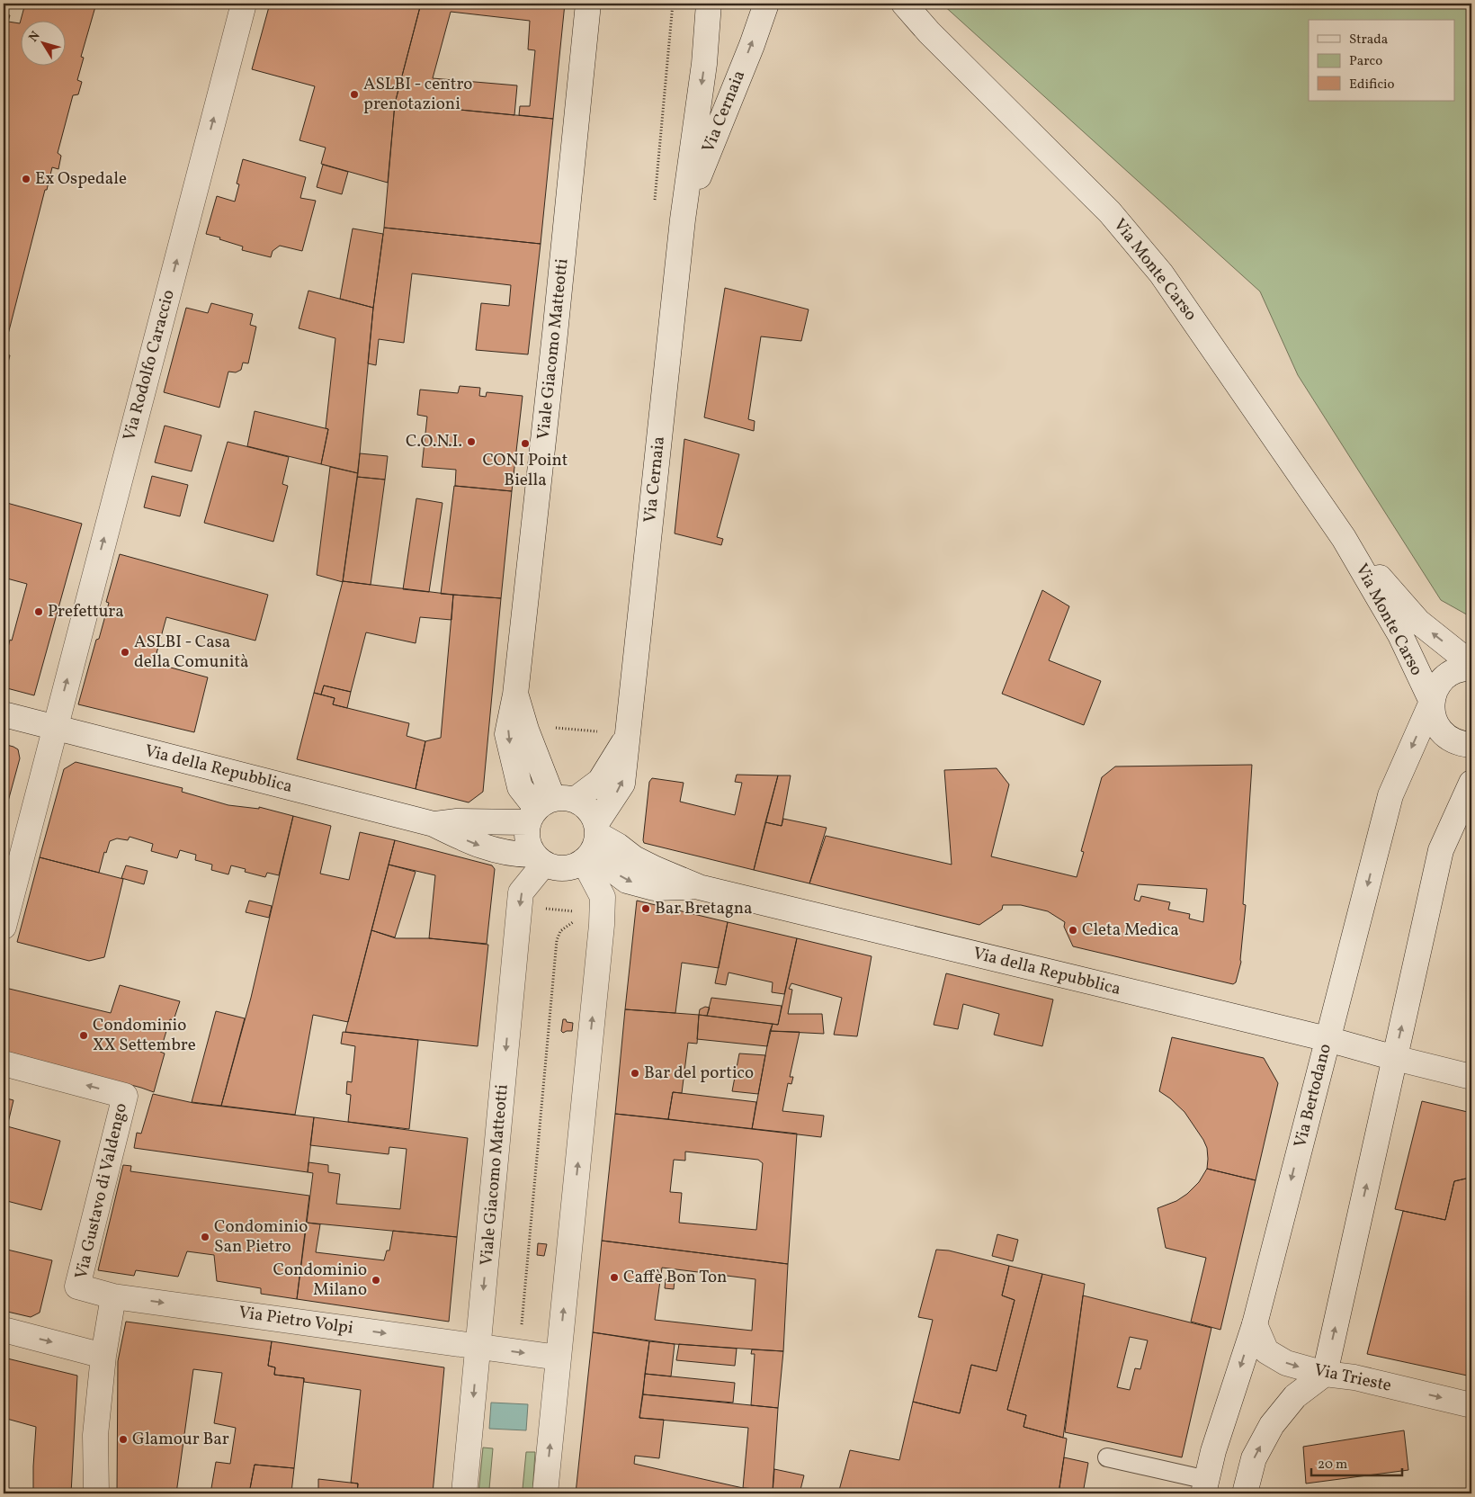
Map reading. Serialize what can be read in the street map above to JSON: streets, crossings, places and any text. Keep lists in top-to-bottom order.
{
  "streets": {
    "street": [
      "Via Cernaia",
      "Via Monte Carso",
      "Viale Giacomo Matteotti",
      "Via Rodolfo Caraccio",
      "Via della Repubblica",
      "Via Bertodano",
      "Via Gustavo di Valdengo",
      "Via Pietro Volpi",
      "Via Trieste"
    ]
  },
  "crossings": [
    ["Via Cernaia", "Viale Giacomo Matteotti"],
    ["Via Cernaia", "Via della Repubblica"],
    ["Via Monte Carso", "Via Bertodano"],
    ["Viale Giacomo Matteotti", "Via della Repubblica"],
    ["Viale Giacomo Matteotti", "Via Pietro Volpi"],
    ["Via Rodolfo Caraccio", "Via della Repubblica"],
    ["Via della Repubblica", "Via Bertodano"],
    ["Via Bertodano", "Via Trieste"],
    ["Via Gustavo di Valdengo", "Via Pietro Volpi"]
  ],
  "one_way": ["Via Rodolfo Caraccio", "Via Pietro Volpi", "Via Trieste"],
  "places": [
    "ASLBI - centro prenotazioni",
    "Ex Ospedale",
    "C.O.N.I.",
    "CONI Point Biella",
    "Prefettura",
    "ASLBI - Casa della Comunità",
    "Bar Bretagna",
    "Cleta Medica",
    "Condominio XX Settembre",
    "Bar del portico",
    "Condominio San Pietro",
    "Caffè Bon Ton",
    "Condominio Milano",
    "Glamour Bar"
  ],
  "legend": ["Strada", "Parco", "Edificio"],
  "scale_bar": "20 m",
  "north": "top left"
}
